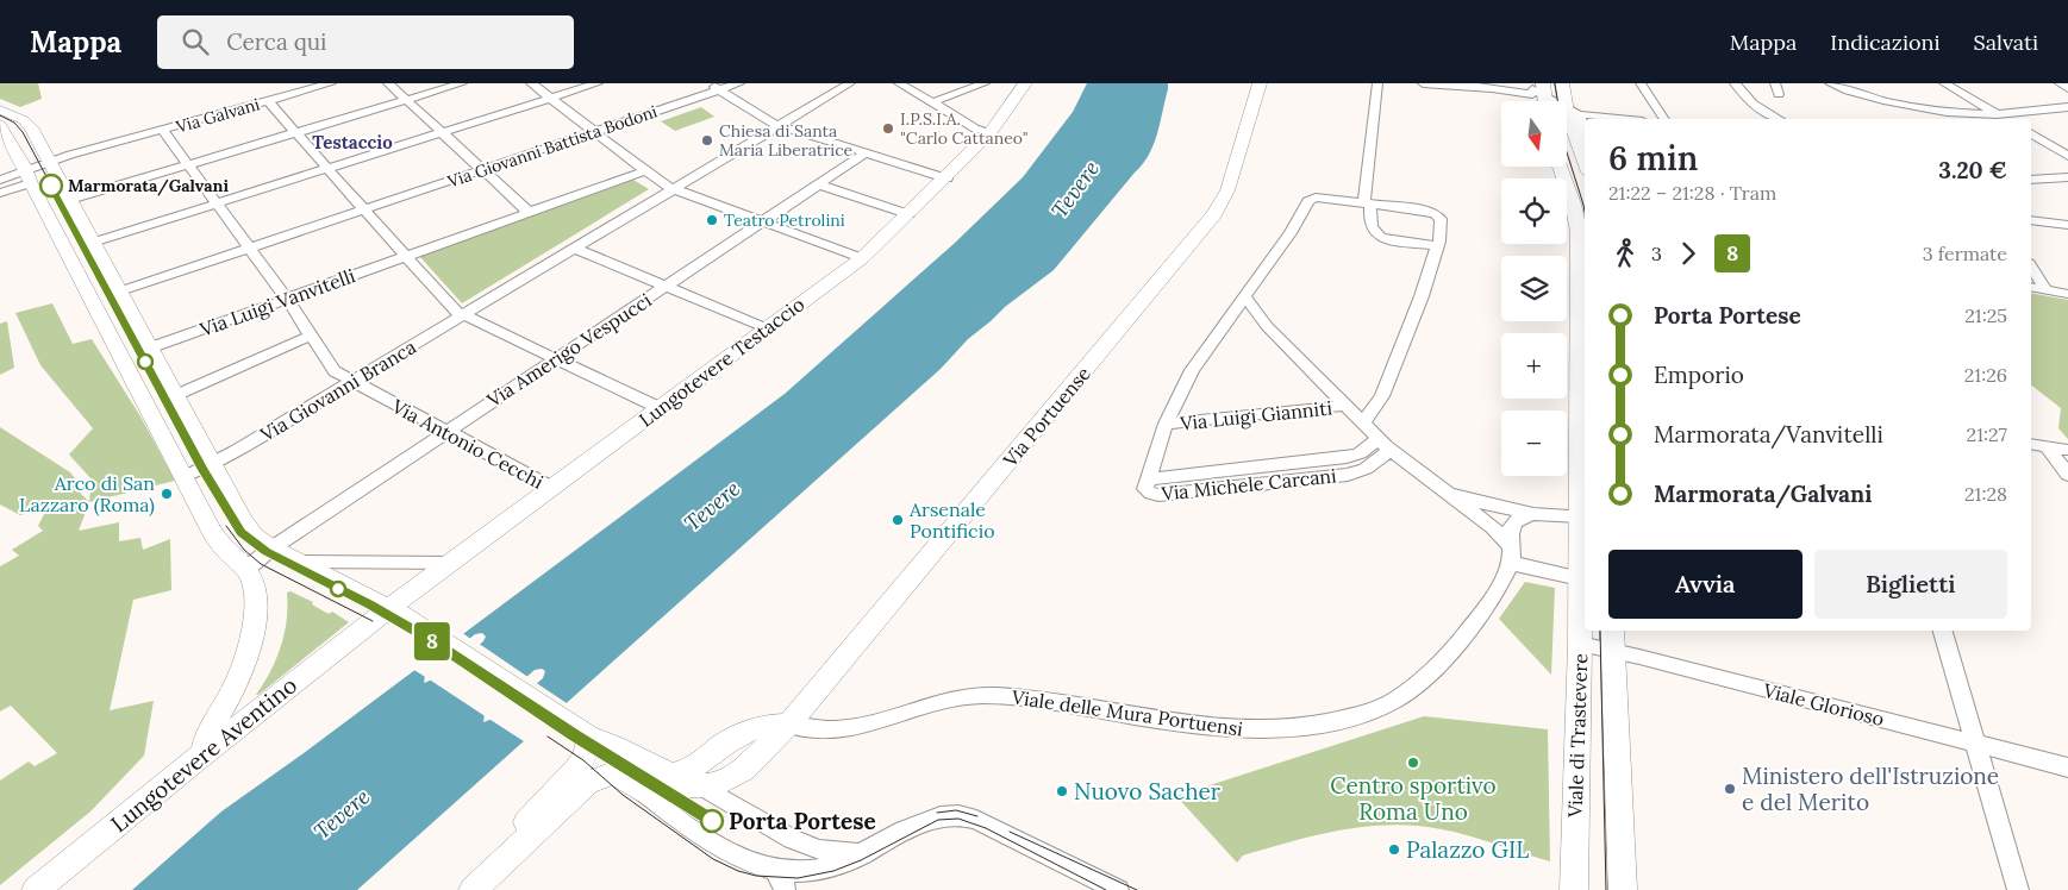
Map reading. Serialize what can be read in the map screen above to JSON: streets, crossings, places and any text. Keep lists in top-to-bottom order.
{
  "streets": {
    "main road": [
      "Lungotevere Testaccio",
      "Via Portuense",
      "Viale di Trastevere",
      "Lungotevere Aventino"
    ],
    "street": [
      "Via Galvani",
      "Via Giovanni Battista Bodoni",
      "Via Luigi Vanvitelli",
      "Via Amerigo Vespucci",
      "Via Giovanni Branca",
      "Via Luigi Gianniti",
      "Via Antonio Cecchi",
      "Via Michele Carcani",
      "Viale Glorioso",
      "Viale delle Mura Portuensi"
    ]
  },
  "crossings": [
    ["Via Amerigo Vespucci", "Via Antonio Cecchi"],
    ["Lungotevere Testaccio", "Via Antonio Cecchi"],
    ["Lungotevere Testaccio", "Lungotevere Aventino"],
    ["Via Giovanni Branca", "Via Antonio Cecchi"],
    ["Via Portuense", "Viale delle Mura Portuensi"],
    ["Viale Glorioso", "Viale di Trastevere"]
  ],
  "districts": ["Testaccio"],
  "water": ["Tevere"],
  "places": [
    "I.P.S.I.A. \"Carlo Cattaneo\"",
    "Chiesa di Santa Maria Liberatrice",
    "Marmorata/Galvani",
    "Teatro Petrolini",
    "Arco di San Lazzaro (Roma)",
    "Arsenale Pontificio",
    "Centro sportivo Roma Uno",
    "Ministero dell'Istruzione e del Merito",
    "Nuovo Sacher",
    "Porta Portese",
    "Palazzo GIL"
  ],
  "lines": ["tram line 8"],
  "north": "bottom",
  "page": {
    "header": "Mappa",
    "search": "Cerca qui",
    "nav": ["Mappa", "Indicazioni", "Salvati"],
    "on_map": "8",
    "map_buttons": ["+", "−"],
    "heading": ["6 min", "21:22 – 21:28 · Tram", "3.20 €"],
    "legs": ["3", "8", "3 fermate"],
    "list": [
      {
        "name": "Porta Portese",
        "value": "21:25"
      },
      {
        "name": "Emporio",
        "value": "21:26"
      },
      {
        "name": "Marmorata/Vanvitelli",
        "value": "21:27"
      },
      {
        "name": "Marmorata/Galvani",
        "value": "21:28"
      }
    ],
    "buttons": ["Avvia", "Biglietti"]
  }
}
